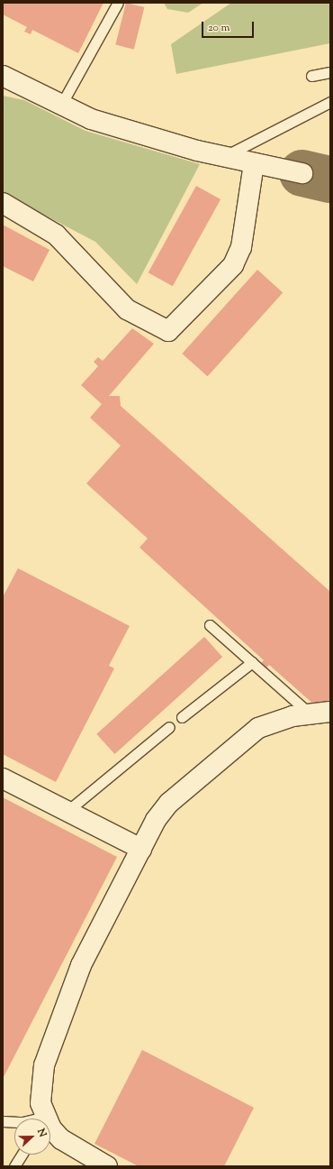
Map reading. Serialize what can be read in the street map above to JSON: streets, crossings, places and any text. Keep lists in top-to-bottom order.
{
  "scale_bar": "20 m",
  "north": "right"
}
